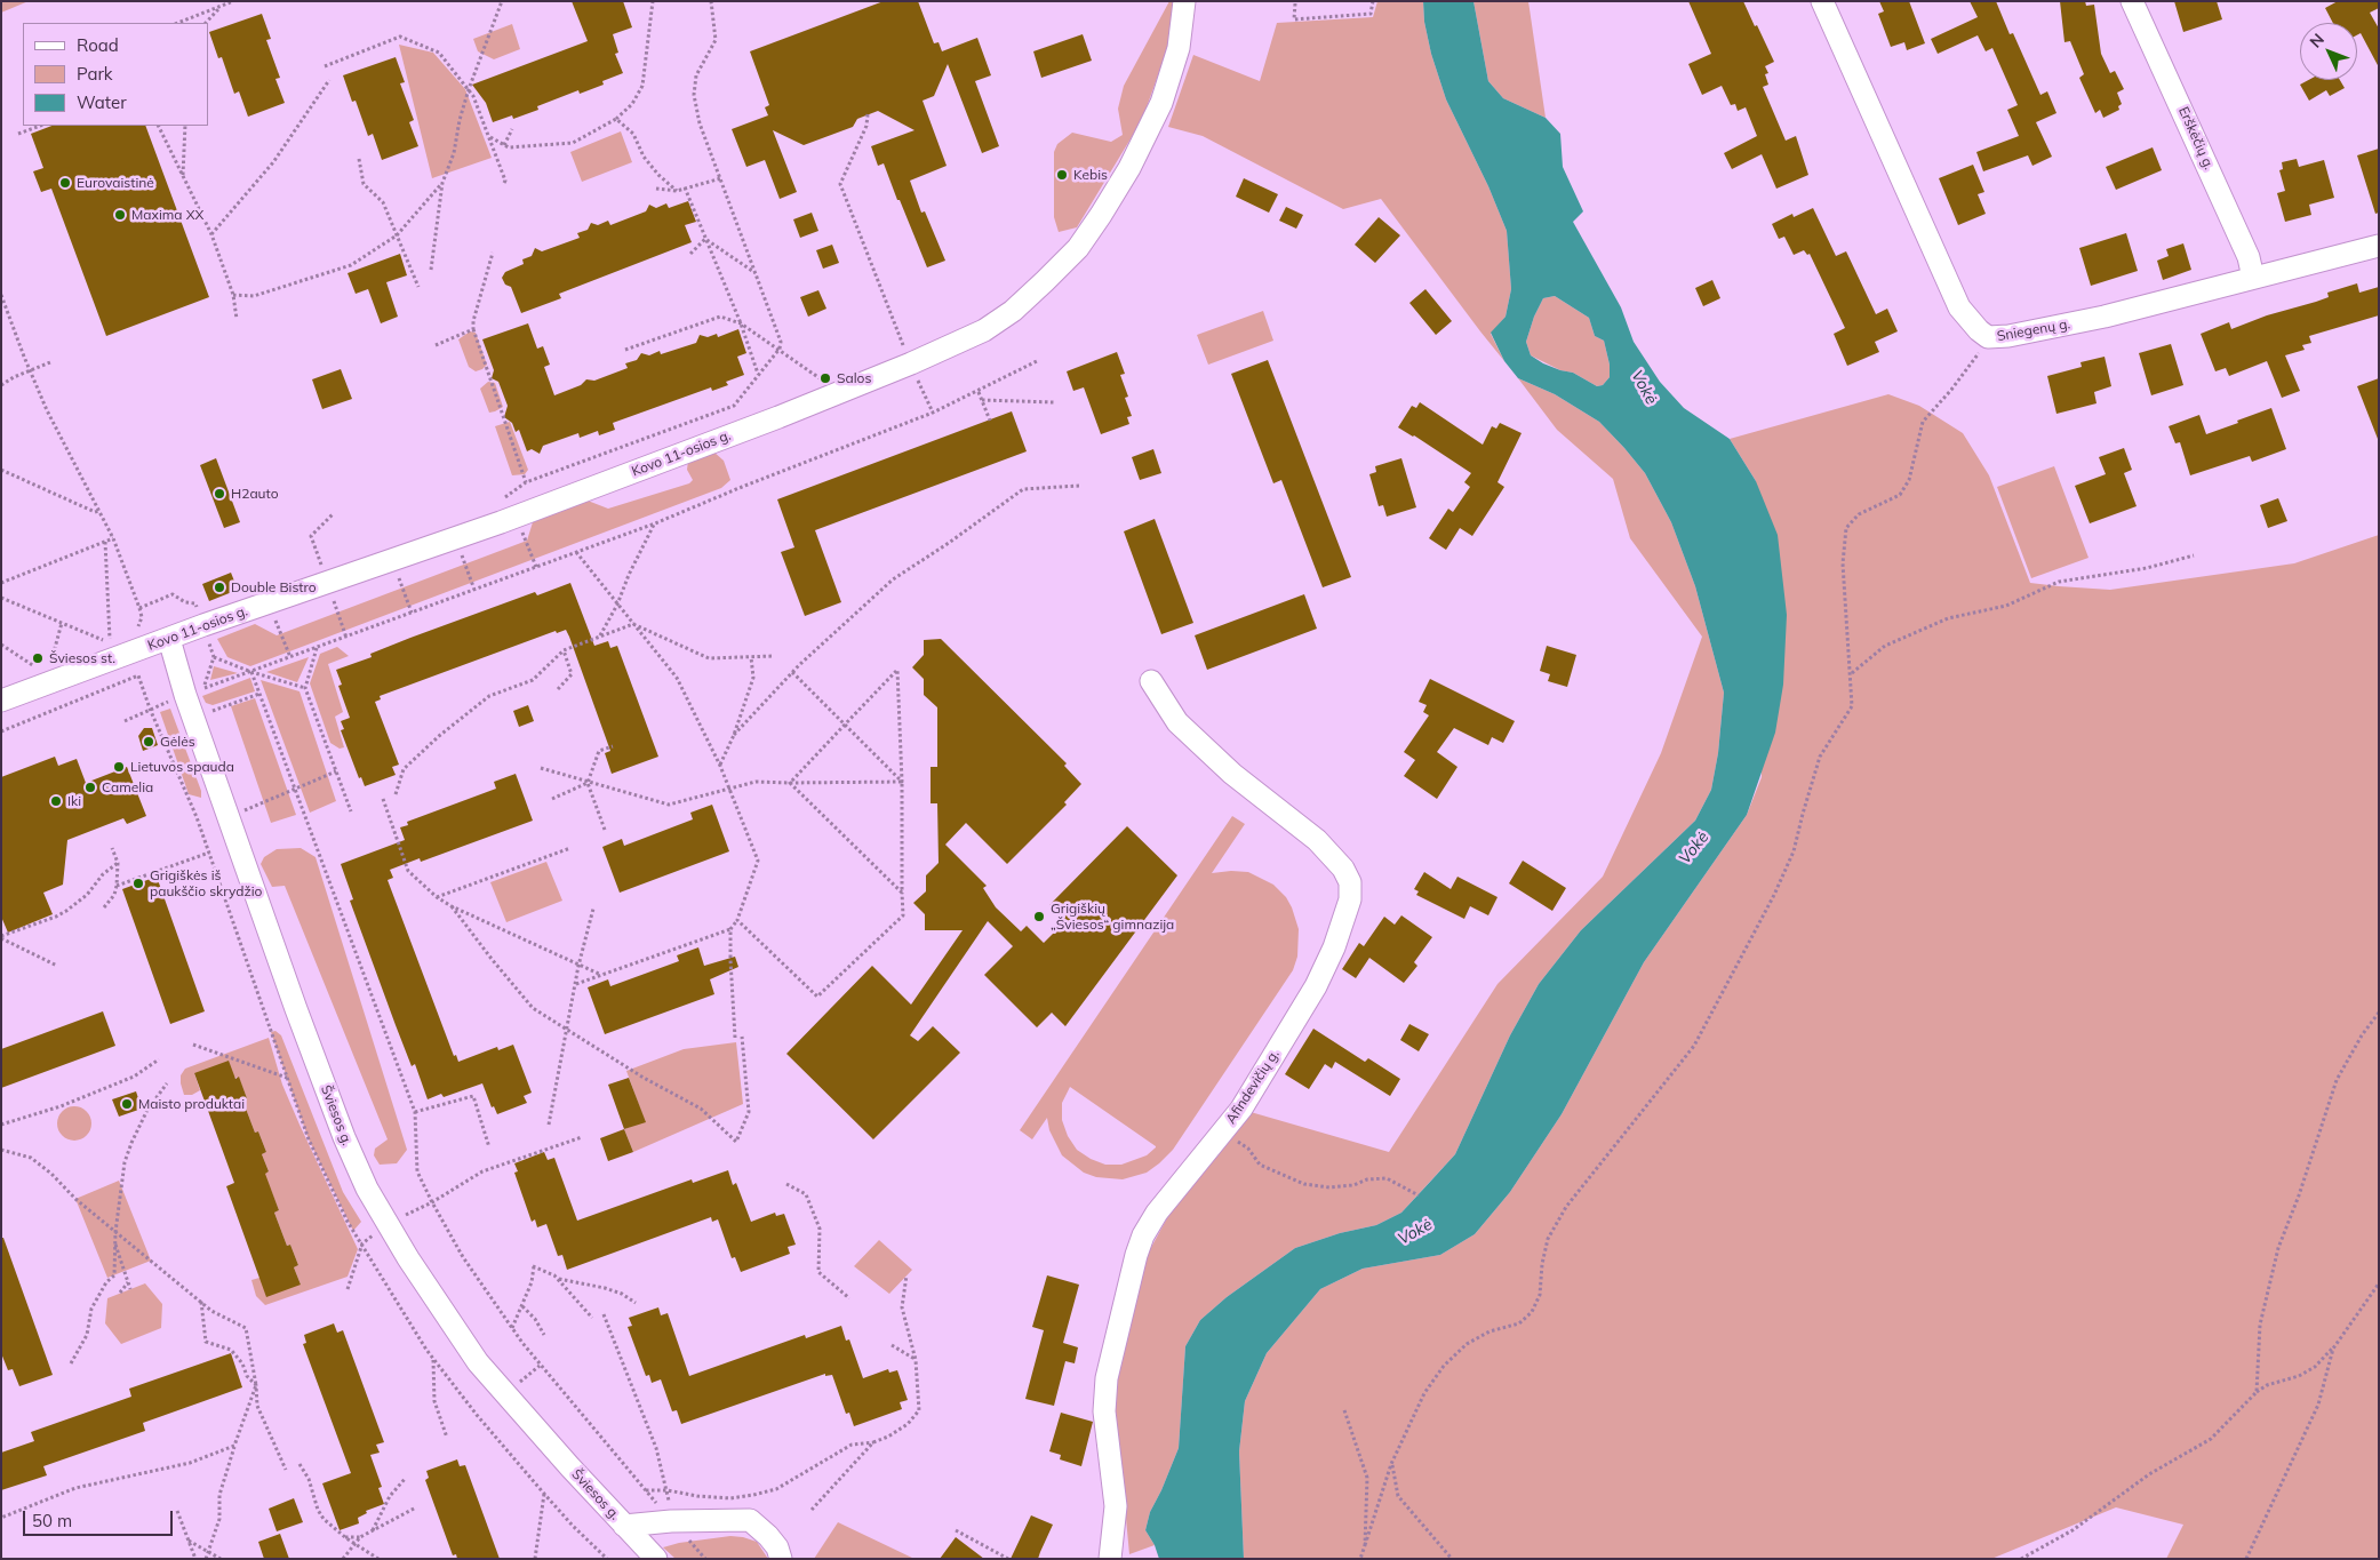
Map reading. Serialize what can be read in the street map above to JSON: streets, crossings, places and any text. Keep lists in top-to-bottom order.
{
  "streets": {
    "street": [
      "Erškėčių g.",
      "Sniegenų g.",
      "Kovo 11-osios g.",
      "Afindevičių g.",
      "Šviesos g."
    ]
  },
  "crossings": [
    ["Erškėčių g.", "Sniegenų g."],
    ["Kovo 11-osios g.", "Šviesos g."]
  ],
  "water": ["Vokė"],
  "places": [
    "Kebis",
    "Eurovaistinė",
    "Maxima XX",
    "Salos",
    "H2auto",
    "Double Bistro",
    "Šviesos st.",
    "Gėlės",
    "Lietuvos spauda",
    "Camelia",
    "Iki",
    "Grigiškės iš paukščio skrydžio",
    "Grigiškių „Šviesos“ gimnazija",
    "Maisto produktai"
  ],
  "legend": ["Road", "Park", "Water"],
  "scale_bar": "50 m",
  "north": "top left"
}
